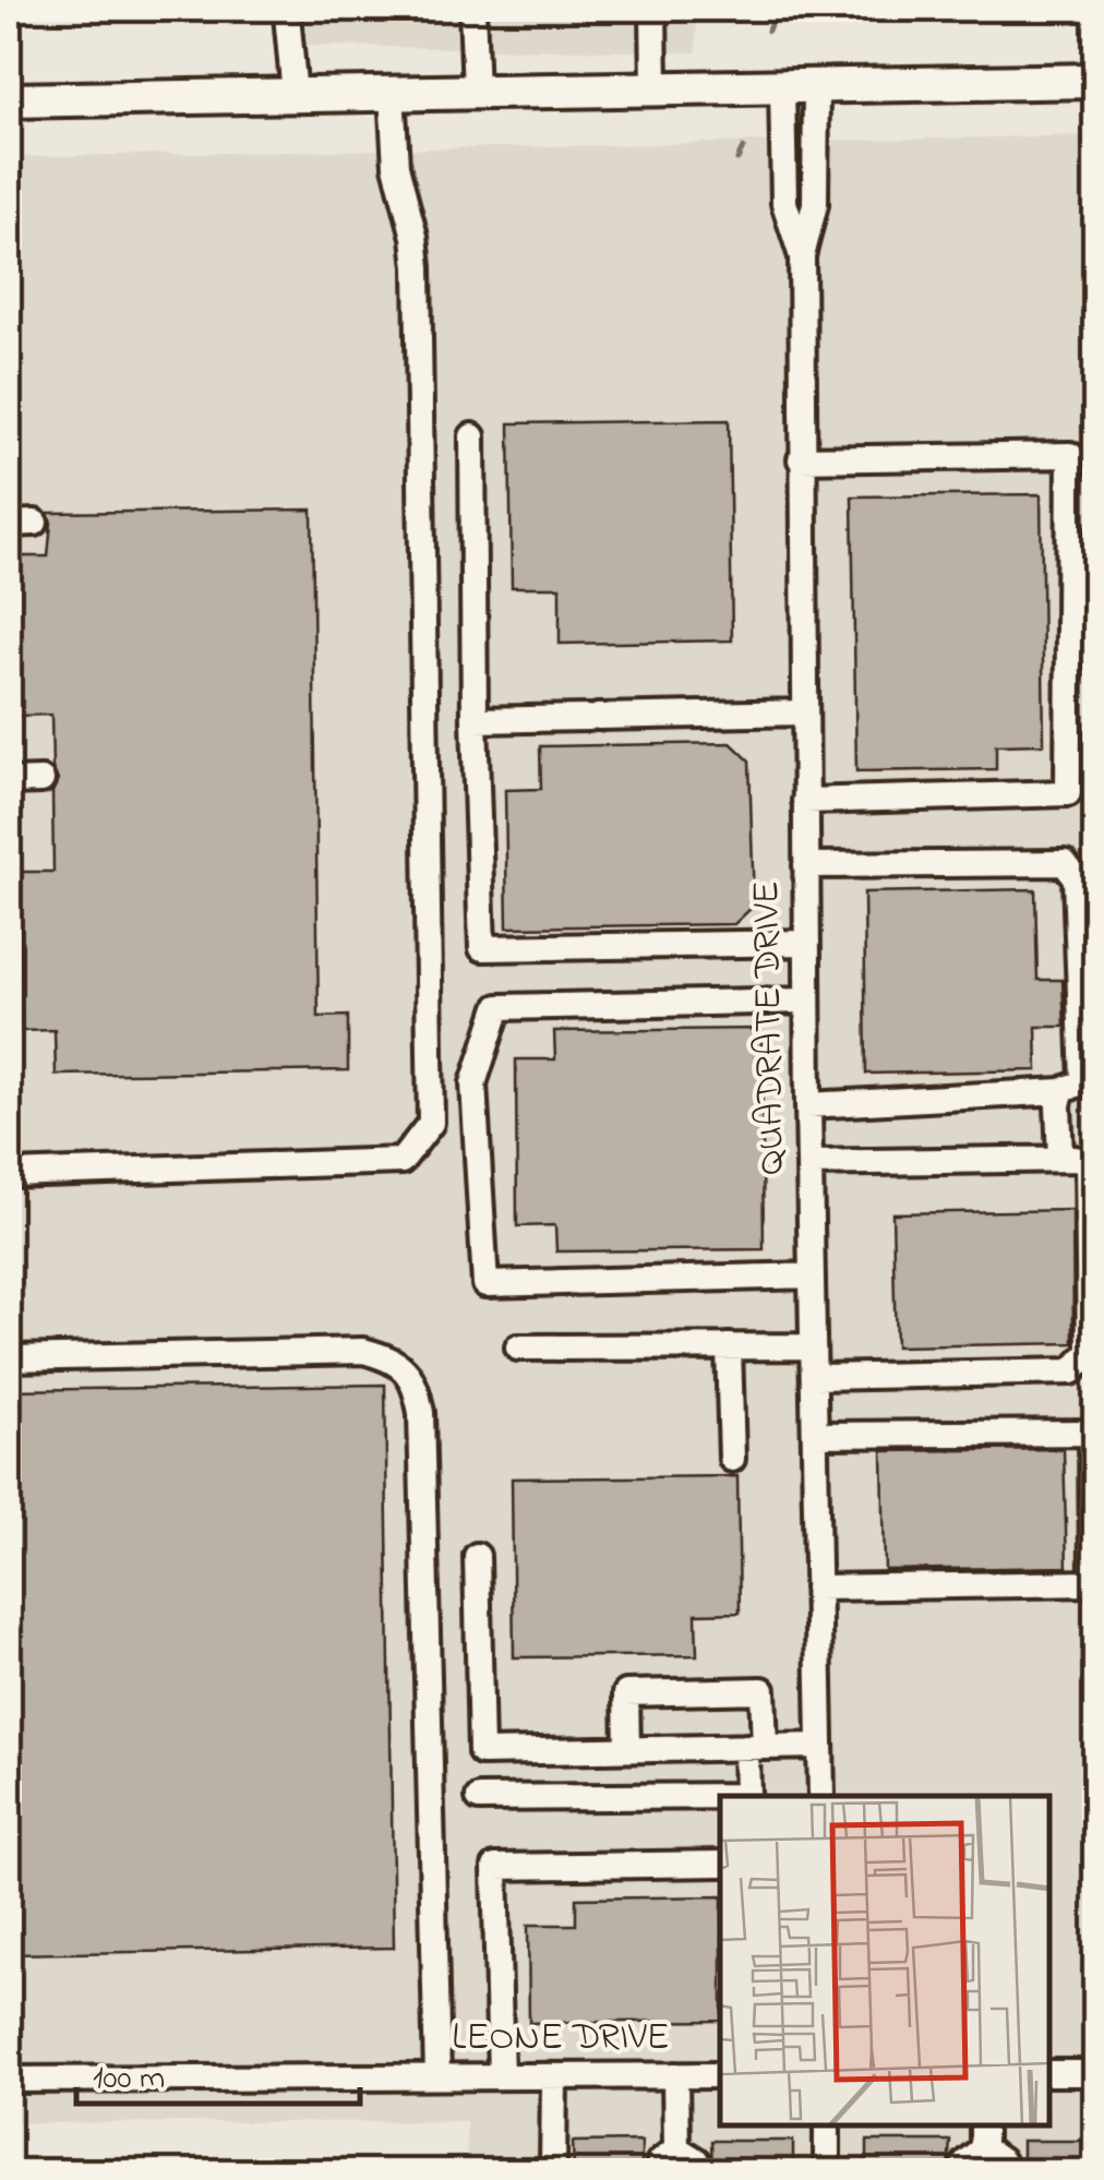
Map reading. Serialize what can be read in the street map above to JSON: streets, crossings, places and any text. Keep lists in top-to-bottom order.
{
  "streets": {
    "street": ["QUADRATE DRIVE", "LEONE DRIVE"]
  },
  "scale_bar": "100 m"
}
